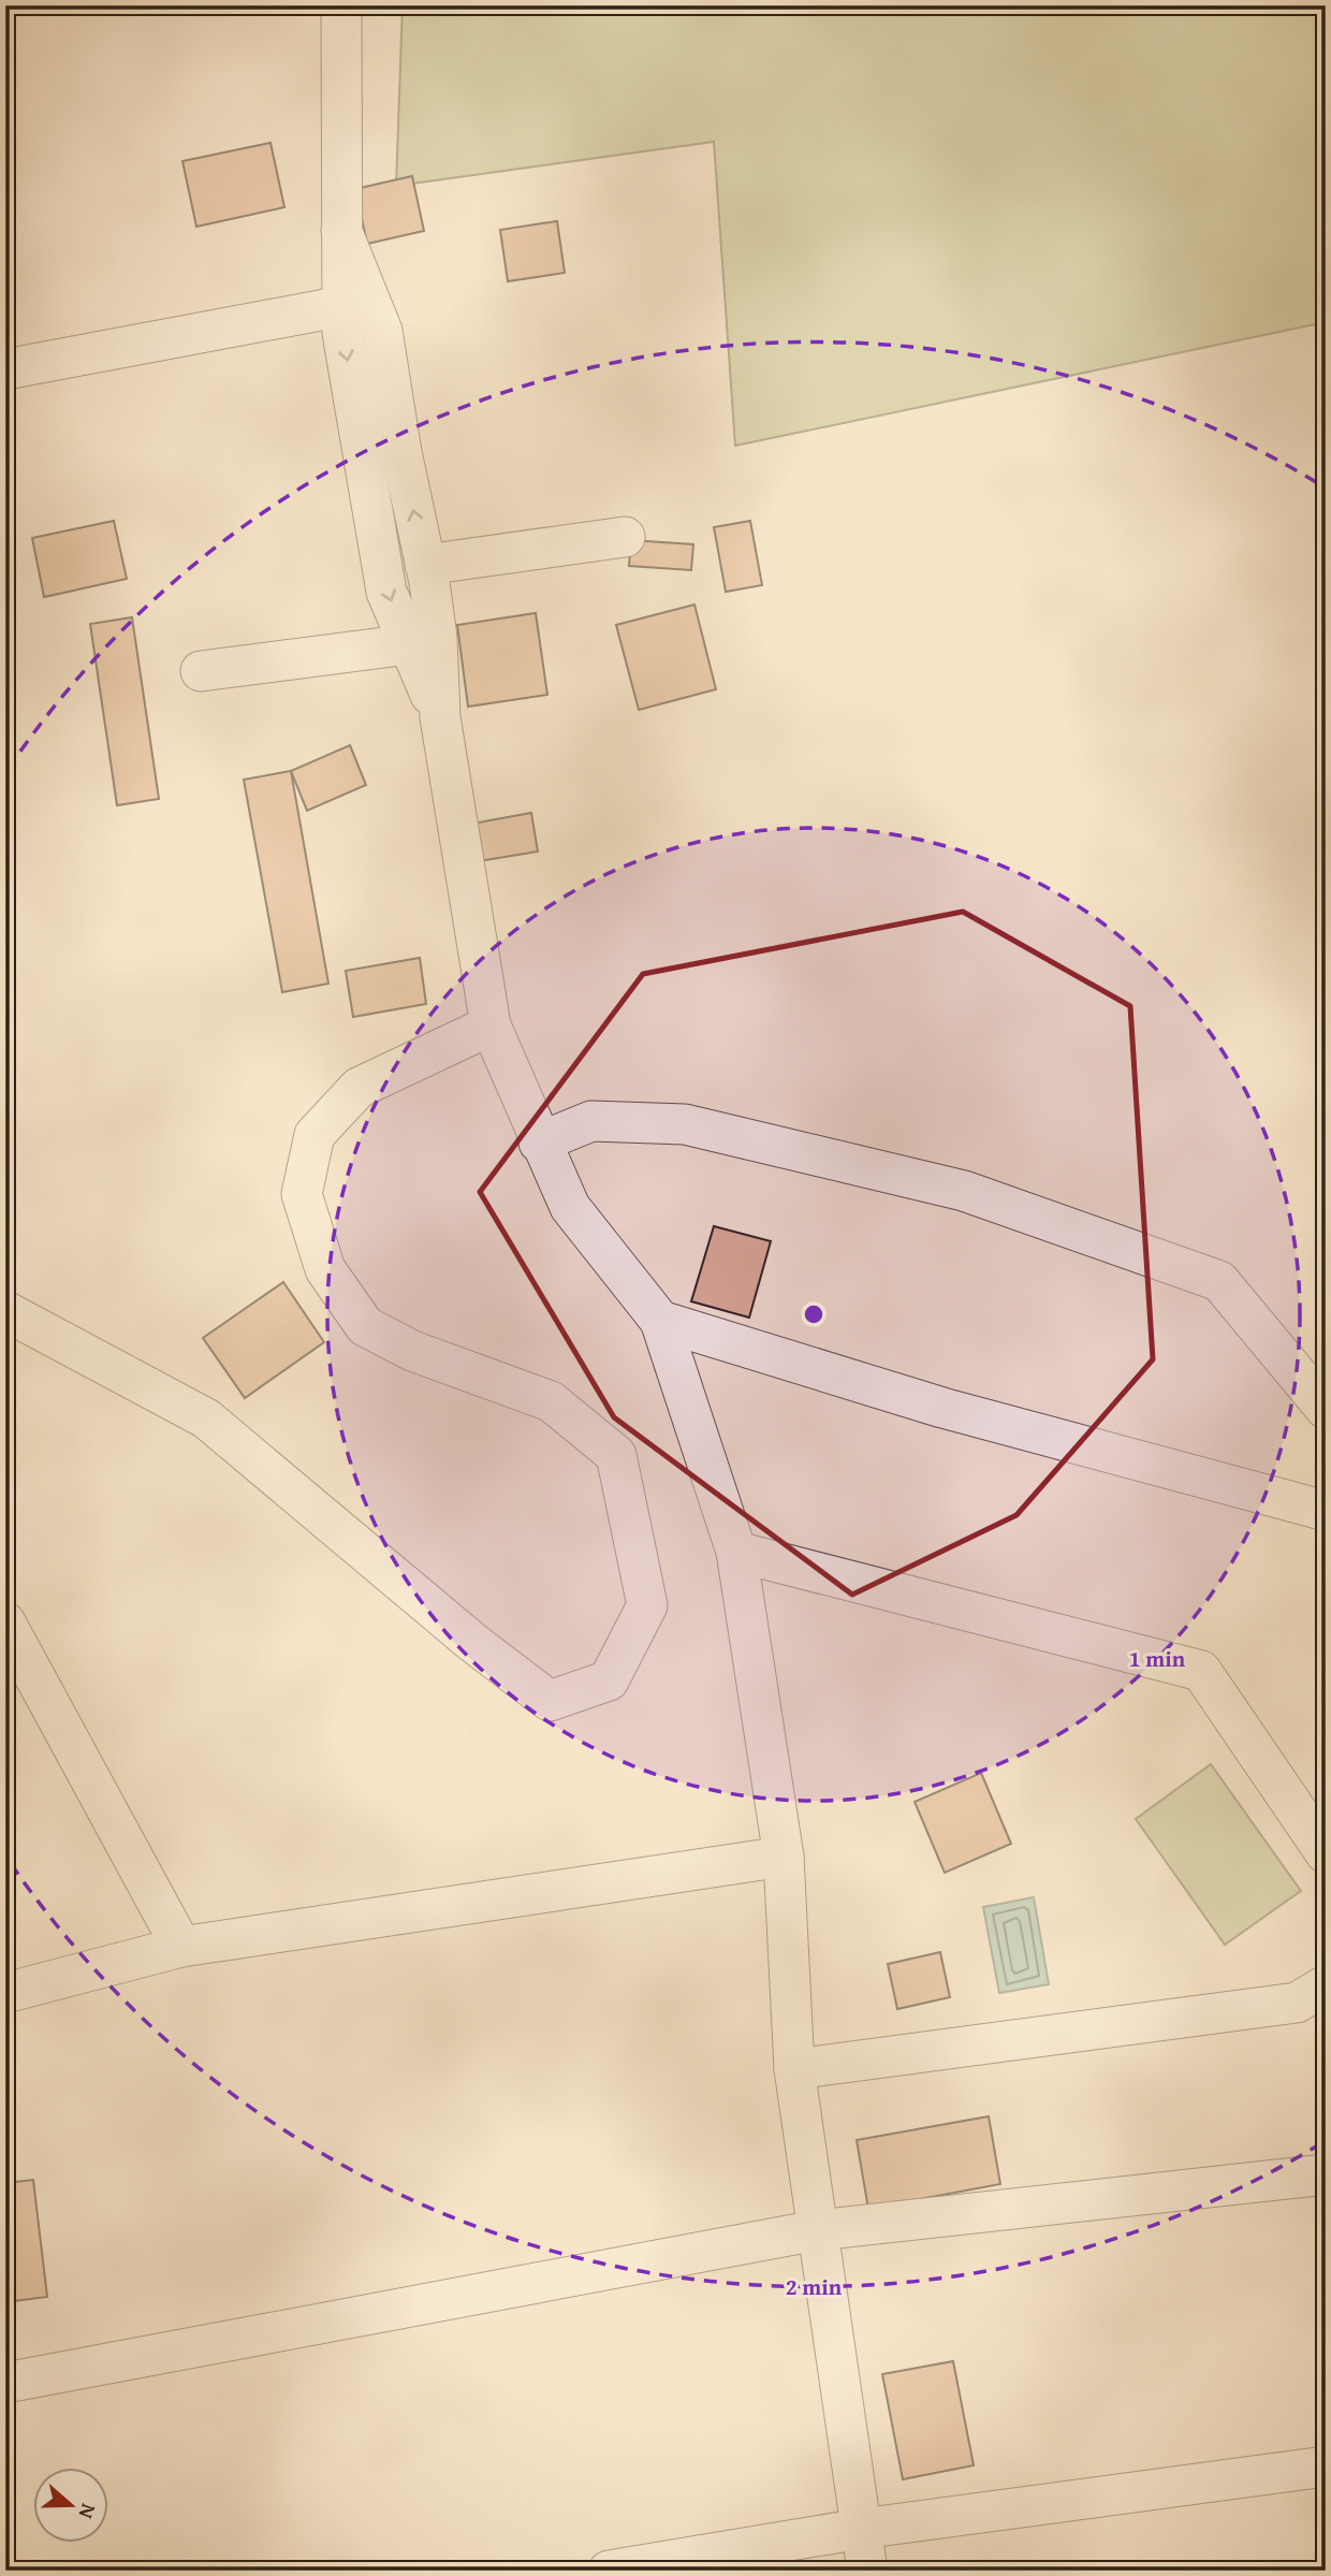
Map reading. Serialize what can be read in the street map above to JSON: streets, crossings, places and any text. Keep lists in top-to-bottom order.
{
  "north": "right",
  "rings": ["1 min", "2 min"]
}
